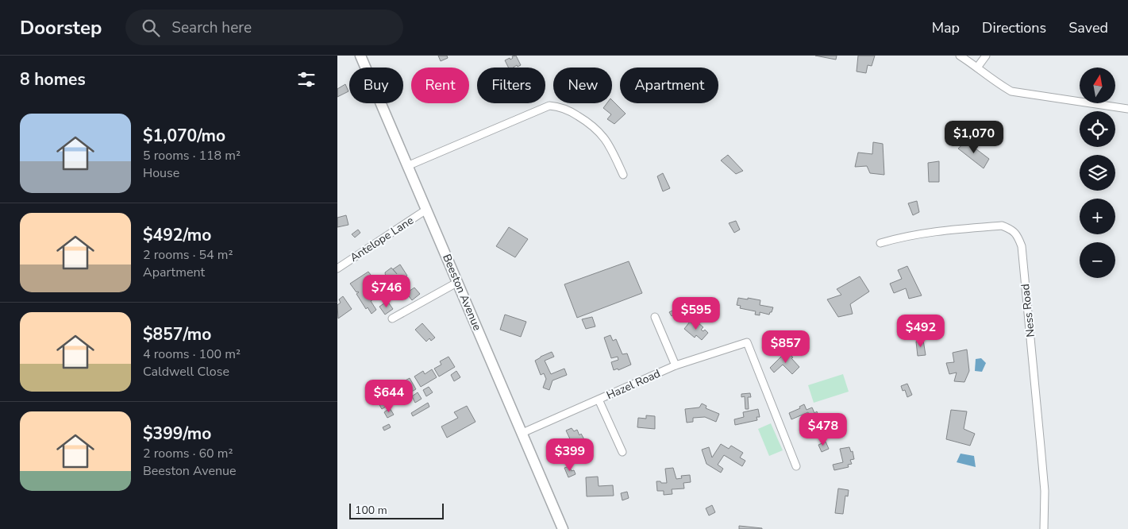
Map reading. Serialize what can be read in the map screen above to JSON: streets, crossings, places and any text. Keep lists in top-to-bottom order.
{
  "streets": {
    "street": [
      "Antelope Lane",
      "Beeston Avenue",
      "Ness Road",
      "Hazel Road"
    ]
  },
  "crossings": [
    ["Antelope Lane", "Beeston Avenue"],
    ["Beeston Avenue", "Hazel Road"]
  ],
  "scale_bar": "100 m",
  "north": "top",
  "page": {
    "header": "Doorstep",
    "search": "Search here",
    "nav": ["Map", "Directions", "Saved"],
    "heading": "8 homes",
    "map_buttons": ["+", "−"],
    "chip": [
      "Buy",
      "Rent",
      "Filters",
      "New",
      "Apartment"
    ],
    "list": [
      {
        "name": "$1,070/mo",
        "note": "5 rooms · 118 m² · House"
      },
      {
        "name": "$492/mo",
        "note": "2 rooms · 54 m² · Apartment"
      },
      {
        "name": "$857/mo",
        "note": "4 rooms · 100 m² · Caldwell Close"
      },
      {
        "name": "$399/mo",
        "note": "2 rooms · 60 m² · Beeston Avenue"
      }
    ],
    "price": [
      "$1,070",
      "$746",
      "$595",
      "$492",
      "$857",
      "$644",
      "$478",
      "$399"
    ],
    "scale": "100 m"
  }
}
